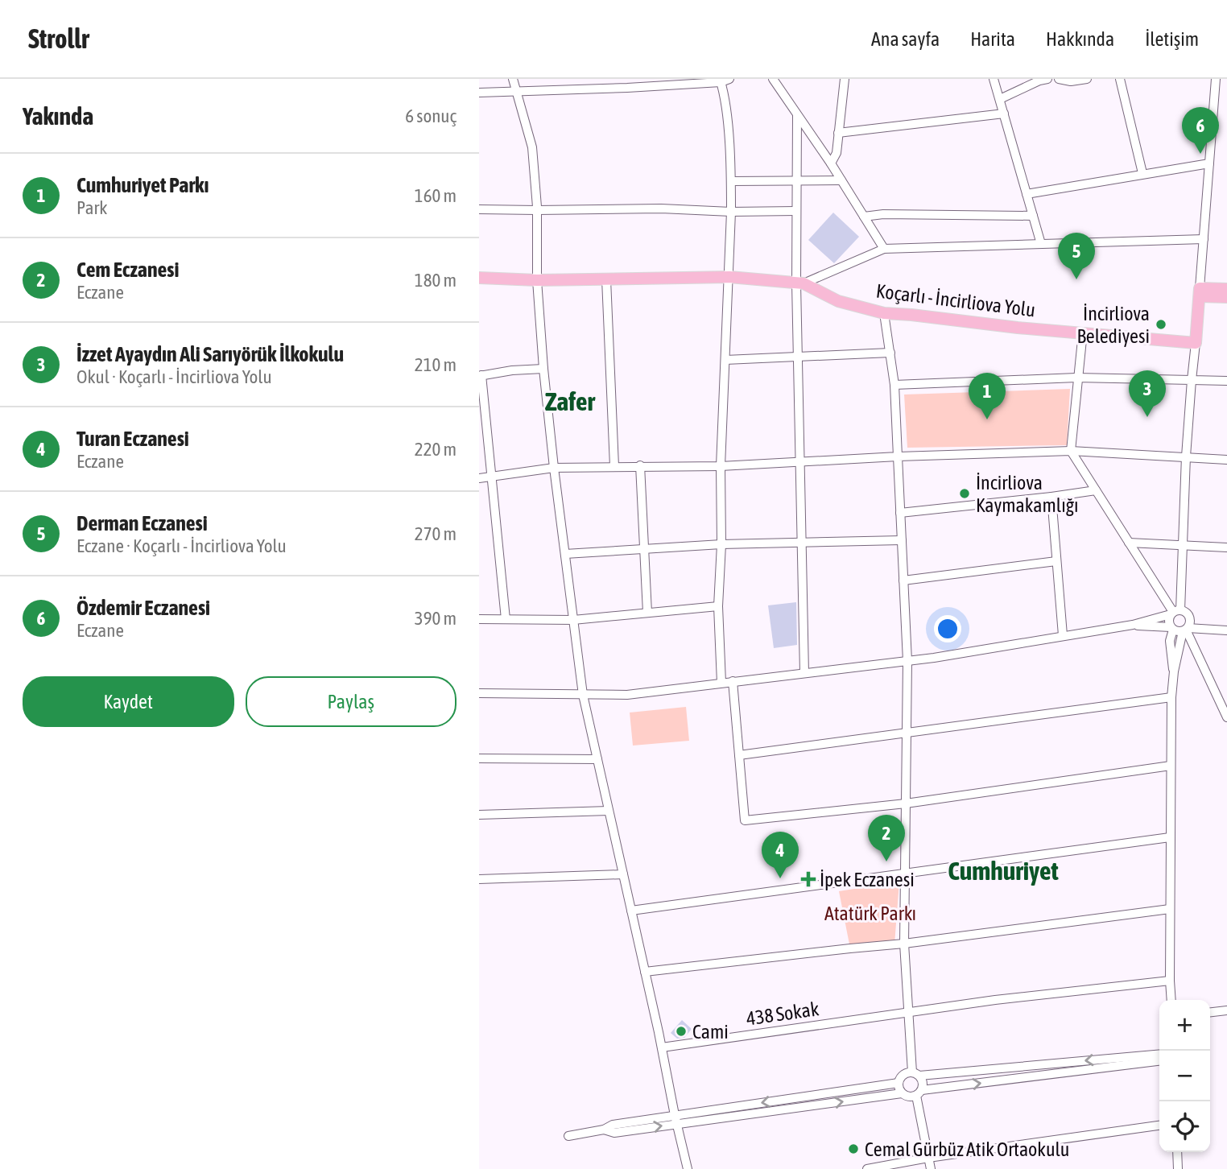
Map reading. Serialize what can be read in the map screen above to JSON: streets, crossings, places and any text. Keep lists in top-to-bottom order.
{
  "streets": {
    "main road": ["Koçarlı - İncirliova Yolu"],
    "street": ["438 Sokak"]
  },
  "districts": ["Zafer", "Cumhuriyet"],
  "parks": ["Atatürk Parkı"],
  "places": {
    "other": [
      "İncirliova Belediyesi",
      "İncirliova Kaymakamlığı",
      "Cami",
      "Cemal Gürbüz Atik Ortaokulu"
    ],
    "health": ["İpek Eczanesi"]
  },
  "page": {
    "header": "Strollr",
    "nav": [
      "Ana sayfa",
      "Harita",
      "Hakkında",
      "İletişim"
    ],
    "heading": ["Yakında", "6 sonuç"],
    "pins": [
      "6",
      "5",
      "3",
      "1",
      "2",
      "4"
    ],
    "list": [
      {
        "mark": "1",
        "name": "Cumhuriyet Parkı",
        "note": "Park",
        "value": "160 m"
      },
      {
        "mark": "2",
        "name": "Cem Eczanesi",
        "note": "Eczane",
        "value": "180 m"
      },
      {
        "mark": "3",
        "name": "İzzet Ayaydın Ali Sarıyörük İlkokulu",
        "note": "Okul · Koçarlı - İncirliova Yolu",
        "value": "210 m"
      },
      {
        "mark": "4",
        "name": "Turan Eczanesi",
        "note": "Eczane",
        "value": "220 m"
      },
      {
        "mark": "5",
        "name": "Derman Eczanesi",
        "note": "Eczane · Koçarlı - İncirliova Yolu",
        "value": "270 m"
      },
      {
        "mark": "6",
        "name": "Özdemir Eczanesi",
        "note": "Eczane",
        "value": "390 m"
      }
    ],
    "buttons": ["Kaydet", "Paylaş"],
    "map_buttons": ["+", "−"]
  }
}
